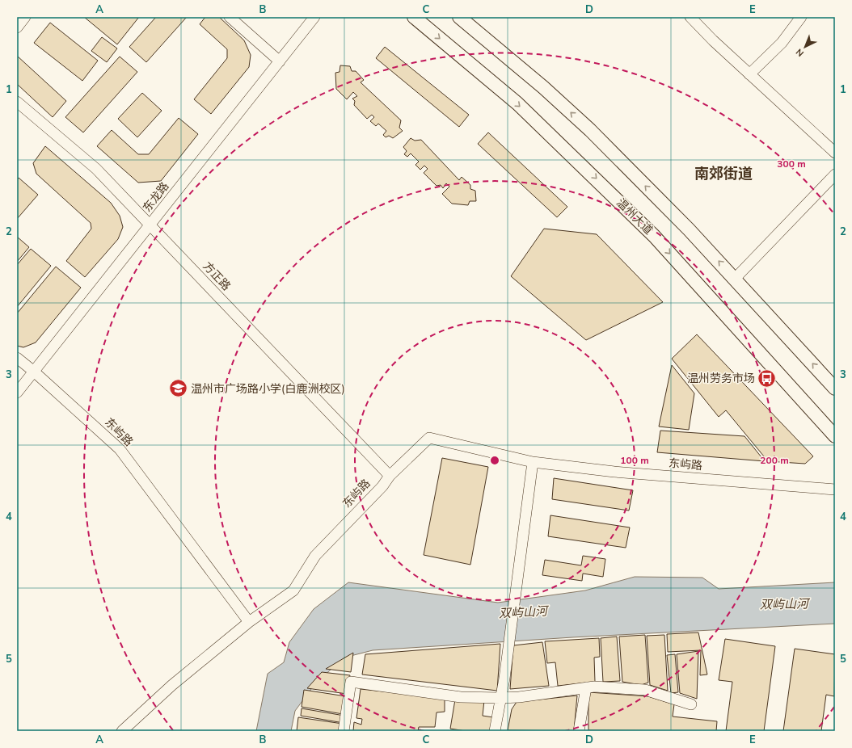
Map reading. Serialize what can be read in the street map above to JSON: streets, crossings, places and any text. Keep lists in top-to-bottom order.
{
  "streets": {
    "main road": ["温州大道"],
    "street": ["东龙路", "方正路", "东屿路"]
  },
  "crossings": [
    ["东龙路", "方正路"],
    ["东龙路", "东屿路"],
    ["方正路", "东屿路"]
  ],
  "districts": ["南郊街道"],
  "water": ["双屿山河"],
  "places": {
    "bus stop": ["温州劳务市场"],
    "school or university": ["温州市广场路小学(白鹿洲校区)"]
  },
  "north": "bottom left",
  "grid": {
    "columns": [
      "A",
      "B",
      "C",
      "D",
      "E"
    ],
    "rows": [
      "1",
      "2",
      "3",
      "4",
      "5"
    ]
  },
  "rings": ["300 m", "100 m", "200 m"]
}
